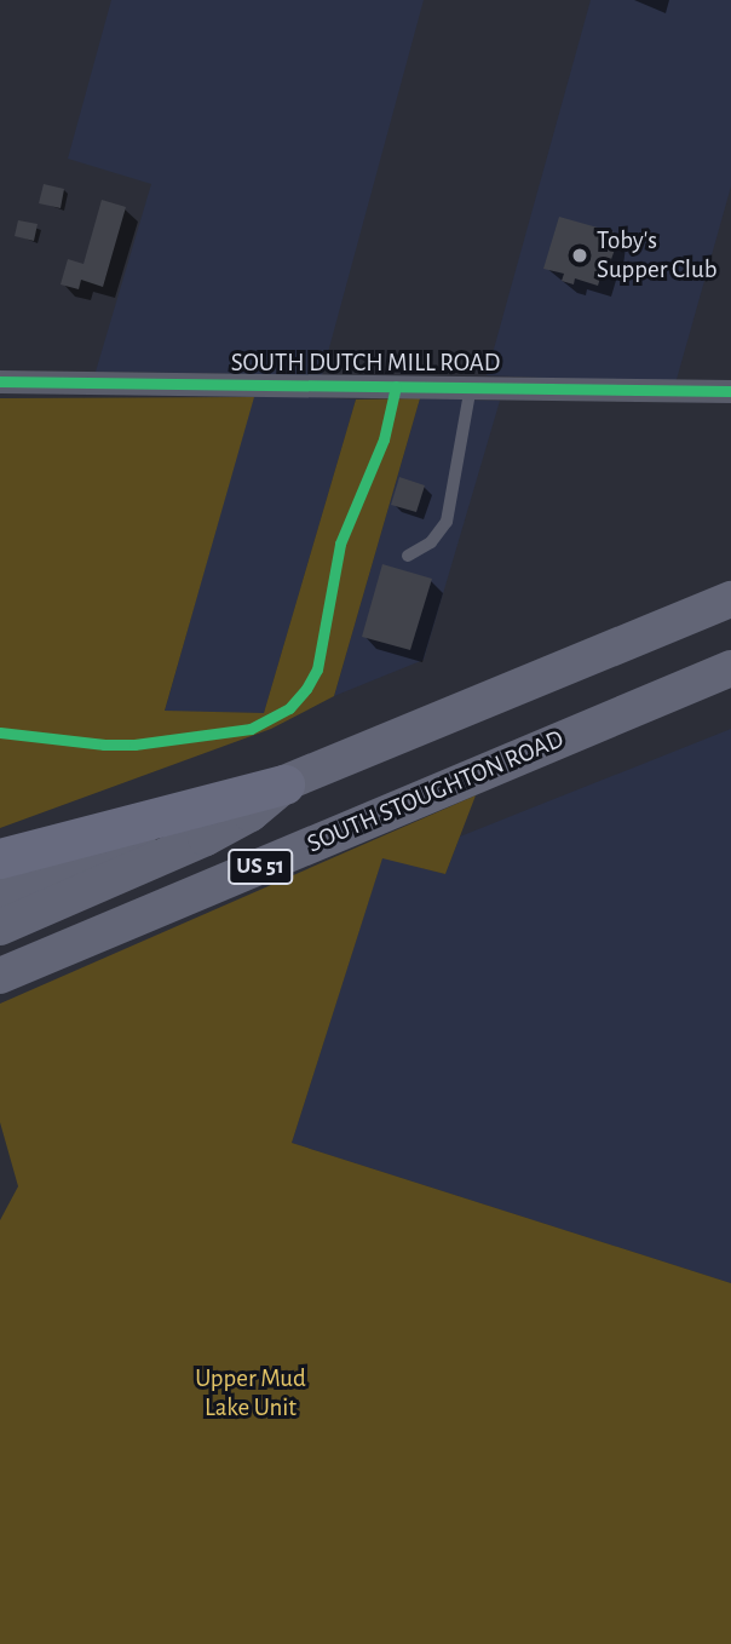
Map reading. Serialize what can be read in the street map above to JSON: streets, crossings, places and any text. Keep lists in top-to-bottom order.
{
  "streets": {
    "main road": ["SOUTH STOUGHTON ROAD", "US 51"],
    "street": ["SOUTH DUTCH MILL ROAD"]
  },
  "parks": ["Upper Mud Lake Unit"],
  "places": ["Toby's Supper Club"]
}
